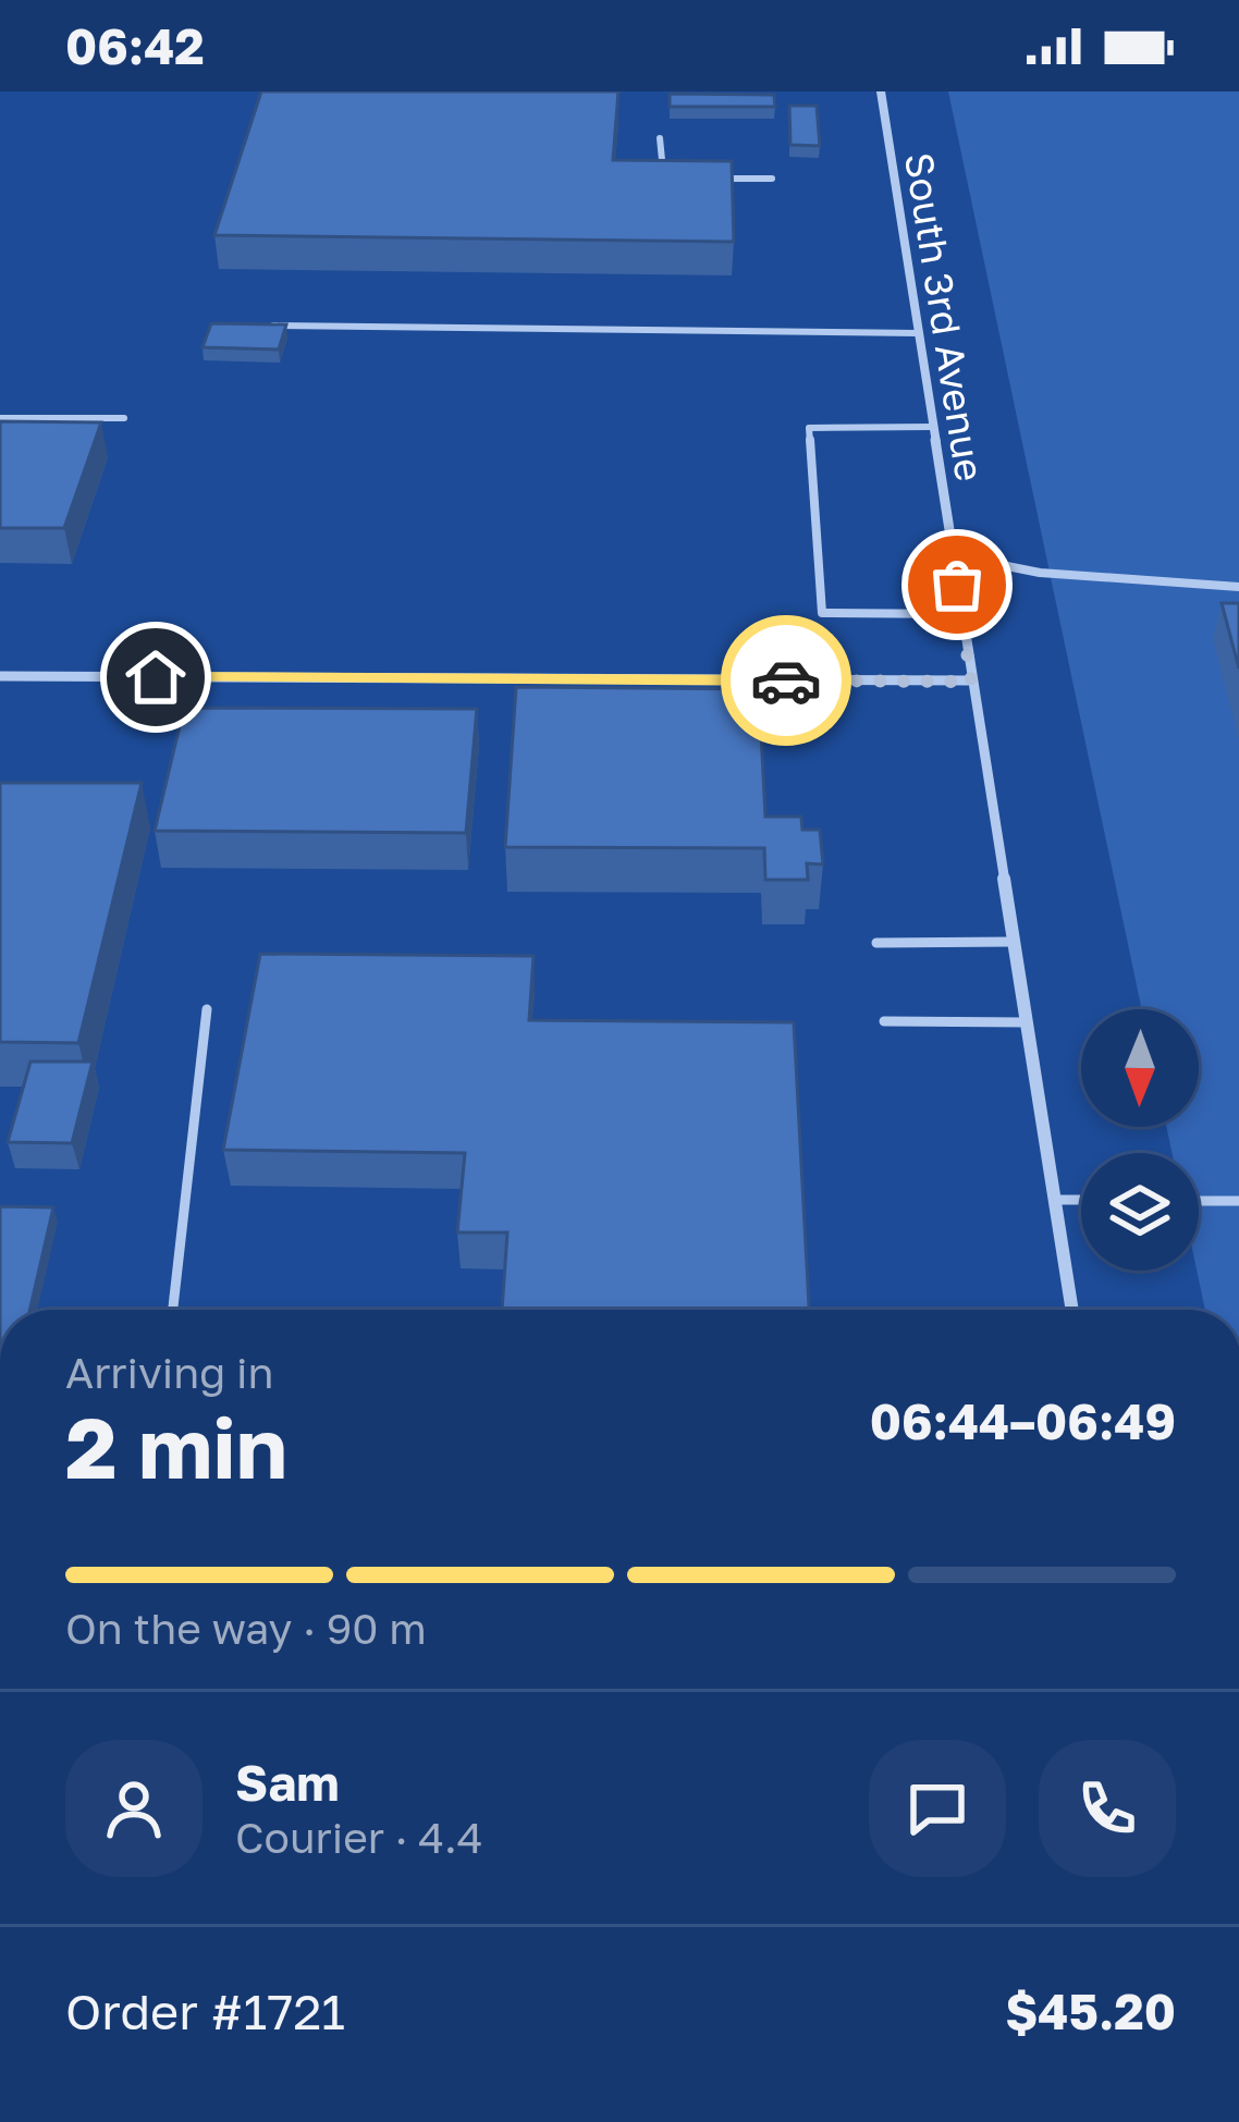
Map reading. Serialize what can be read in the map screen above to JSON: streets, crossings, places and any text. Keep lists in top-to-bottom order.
{
  "streets": {
    "street": ["South 3rd Avenue"]
  },
  "north": "bottom",
  "page": {
    "status": "06:42",
    "heading": ["2 min", "Arriving in", "06:44–06:49"],
    "panel": [
      "Sam",
      "Courier · 4.4",
      "Order #1721",
      "$45.20"
    ],
    "bar": "On the way · 90 m"
  }
}
